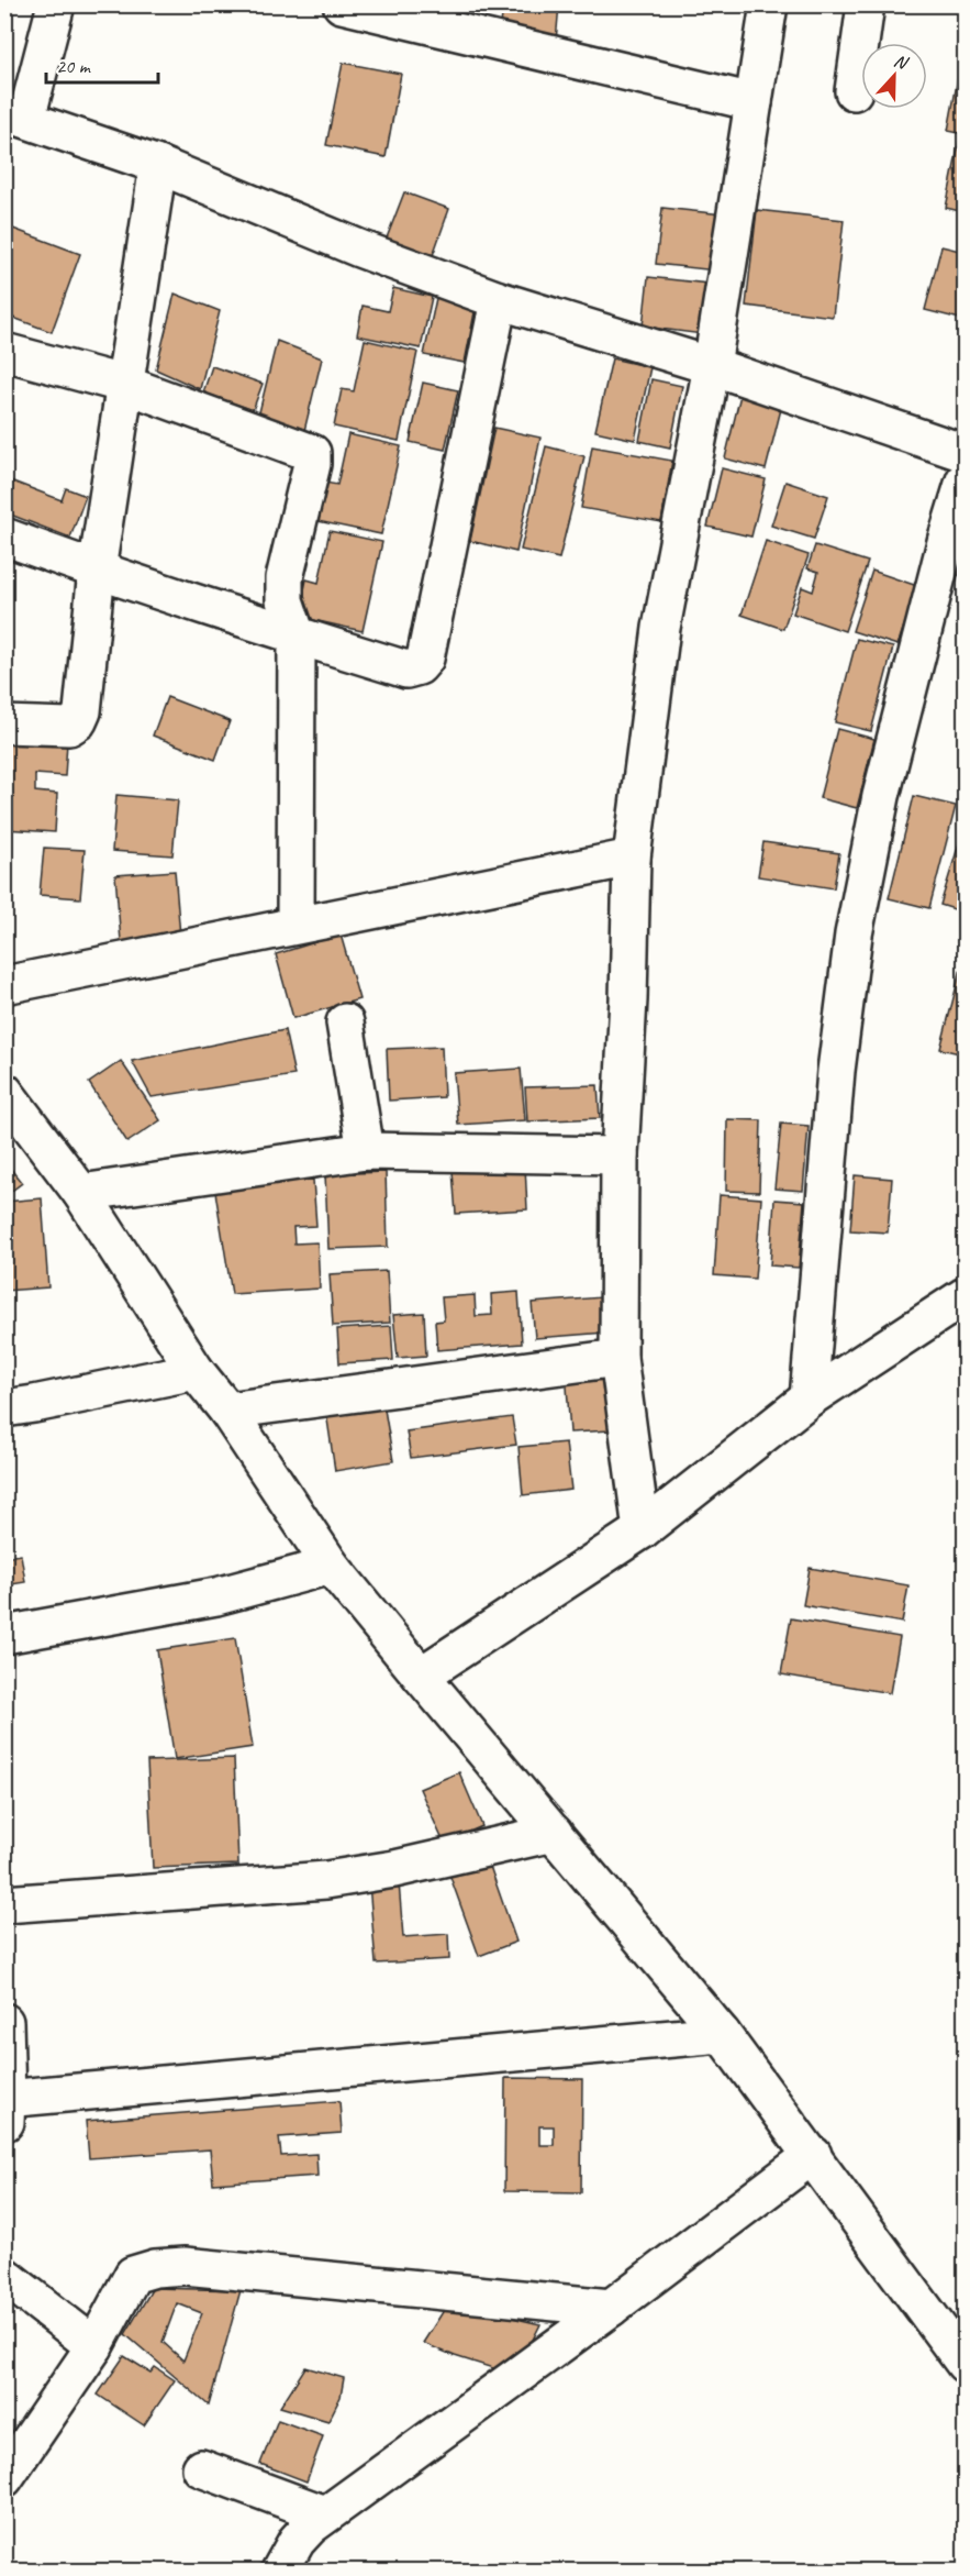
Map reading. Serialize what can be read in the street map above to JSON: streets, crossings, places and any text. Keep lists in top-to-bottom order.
{
  "scale_bar": "20 m",
  "north": "top"
}
